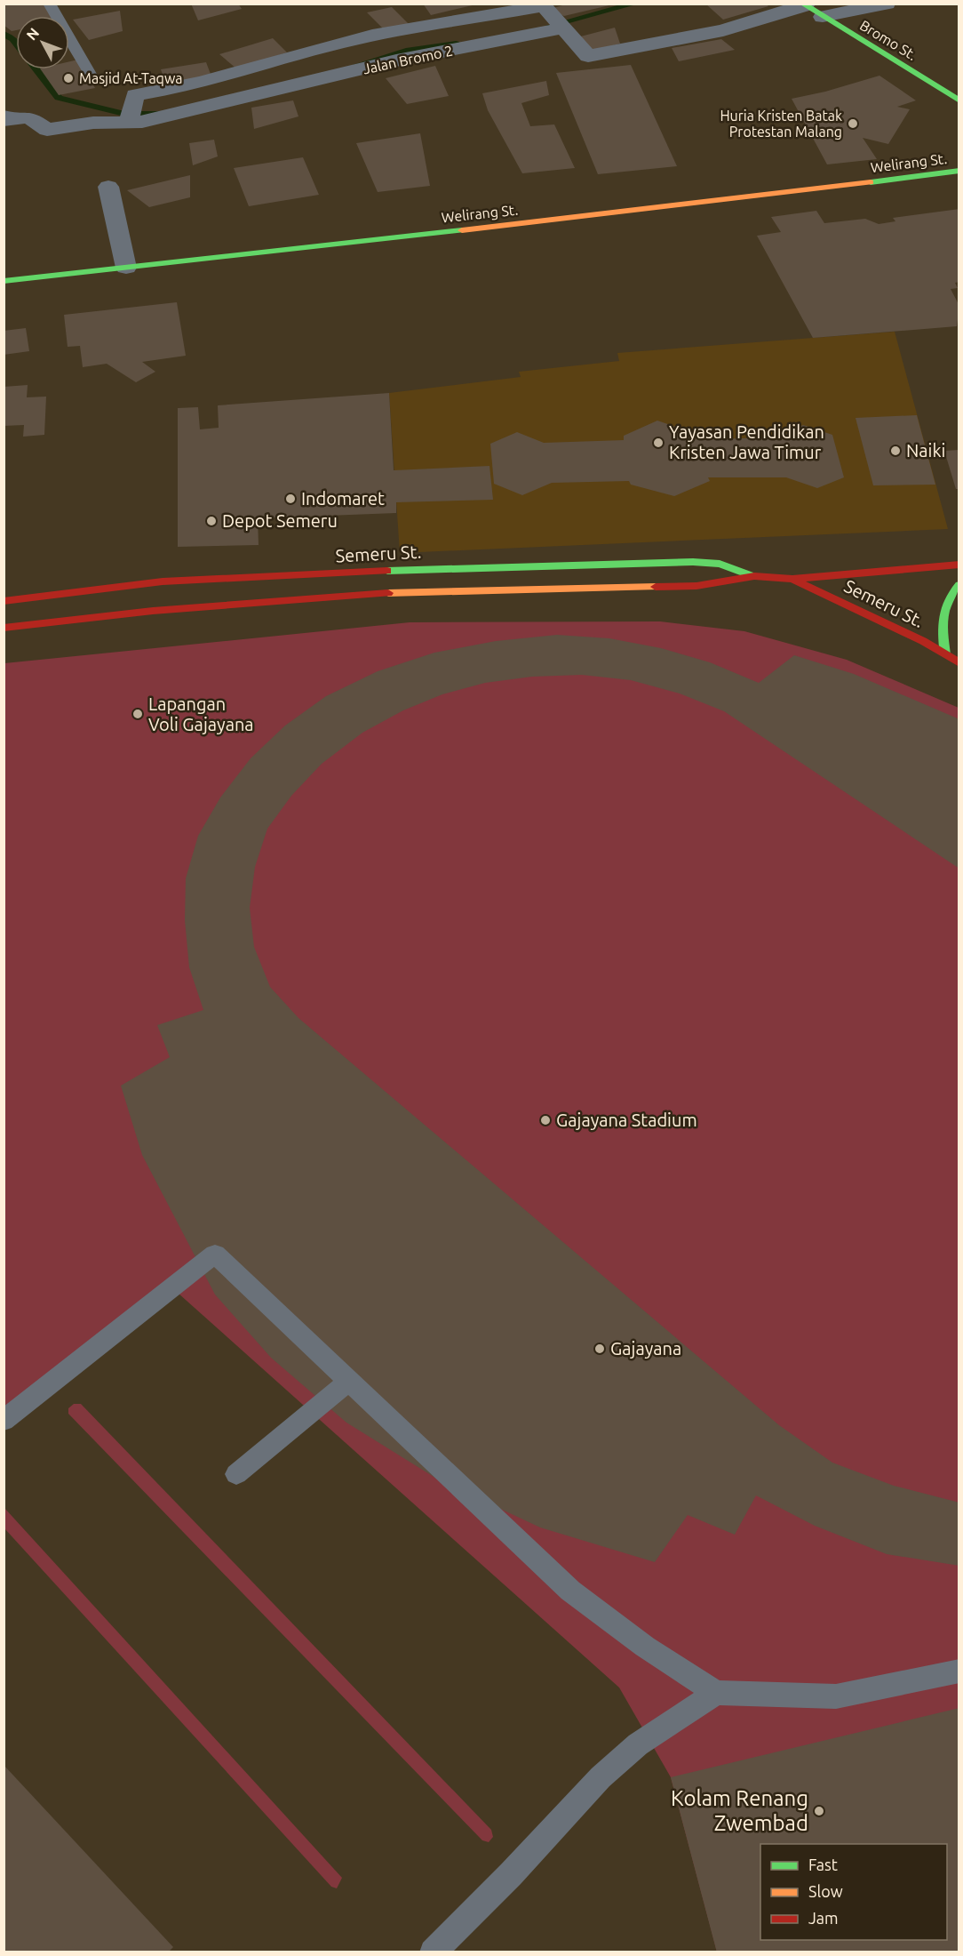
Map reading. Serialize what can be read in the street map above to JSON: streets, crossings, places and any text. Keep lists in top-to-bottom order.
{
  "streets": {
    "main road": ["Bromo St.", "Welirang St.", "Semeru St."],
    "street": ["Jalan Bromo 2"]
  },
  "places": [
    "Masjid At-Taqwa",
    "Huria Kristen Batak Protestan Malang",
    "Yayasan Pendidikan Kristen Jawa Timur",
    "Naiki",
    "Indomaret",
    "Depot Semeru",
    "Lapangan Voli Gajayana",
    "Gajayana Stadium",
    "Gajayana",
    "Kolam Renang Zwembad"
  ],
  "legend": ["Fast", "Slow", "Jam"],
  "north": "top left"
}
